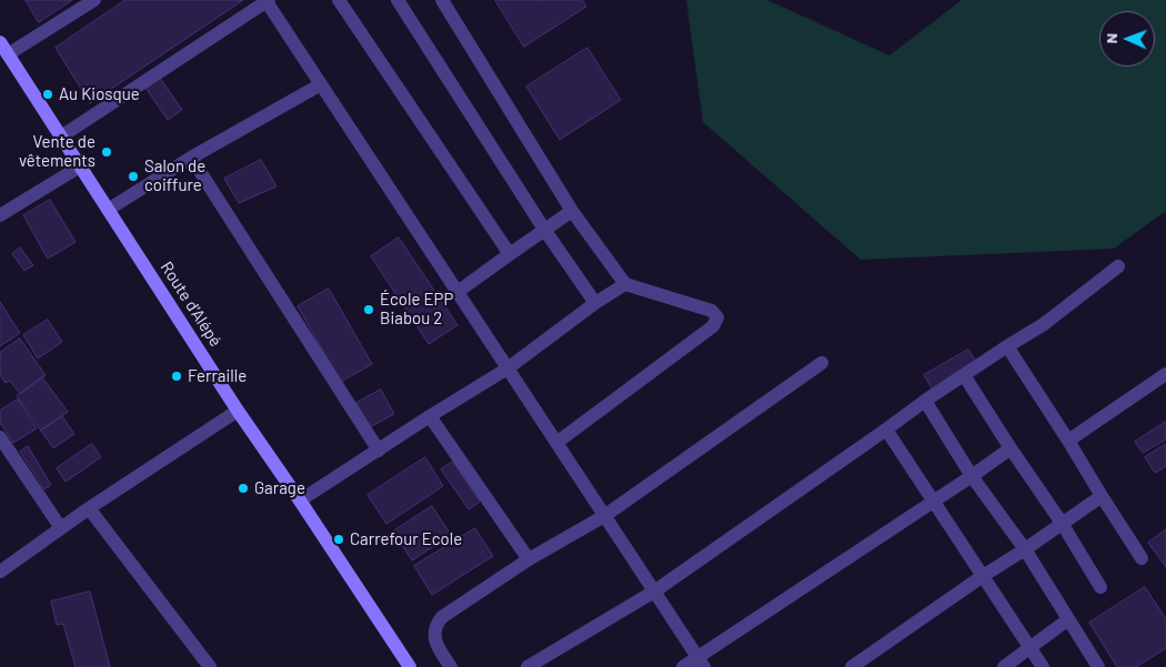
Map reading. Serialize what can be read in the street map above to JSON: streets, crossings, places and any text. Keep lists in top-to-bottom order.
{
  "streets": {
    "main road": ["Route d'Alépé"]
  },
  "places": [
    "Au Kiosque",
    "Vente de vêtements",
    "Salon de coiffure",
    "École EPP Biabou 2",
    "Ferraille",
    "Garage",
    "Carrefour Ecole"
  ],
  "north": "left"
}
